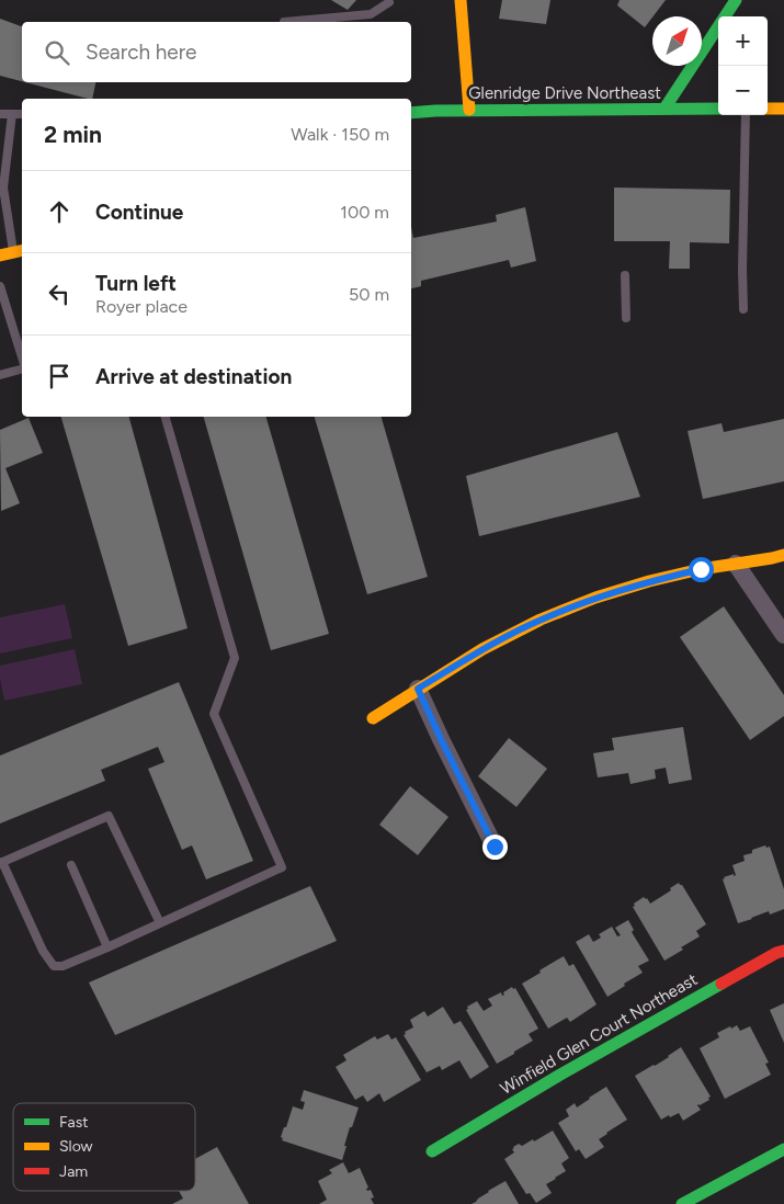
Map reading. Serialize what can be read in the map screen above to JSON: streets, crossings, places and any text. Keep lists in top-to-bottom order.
{
  "streets": {
    "street": ["Glenridge Drive Northeast", "Winfield Glen Court Northeast"]
  },
  "legend": ["Fast", "Slow", "Jam"],
  "north": "top right",
  "page": {
    "map_buttons": ["+", "−"],
    "search": "Search here",
    "heading": ["2 min", "Walk · 150 m"],
    "list": [
      ["Continue", "100 m"],
      ["Turn left", "Royer place", "50 m"],
      "Arrive at destination"
    ]
  }
}
